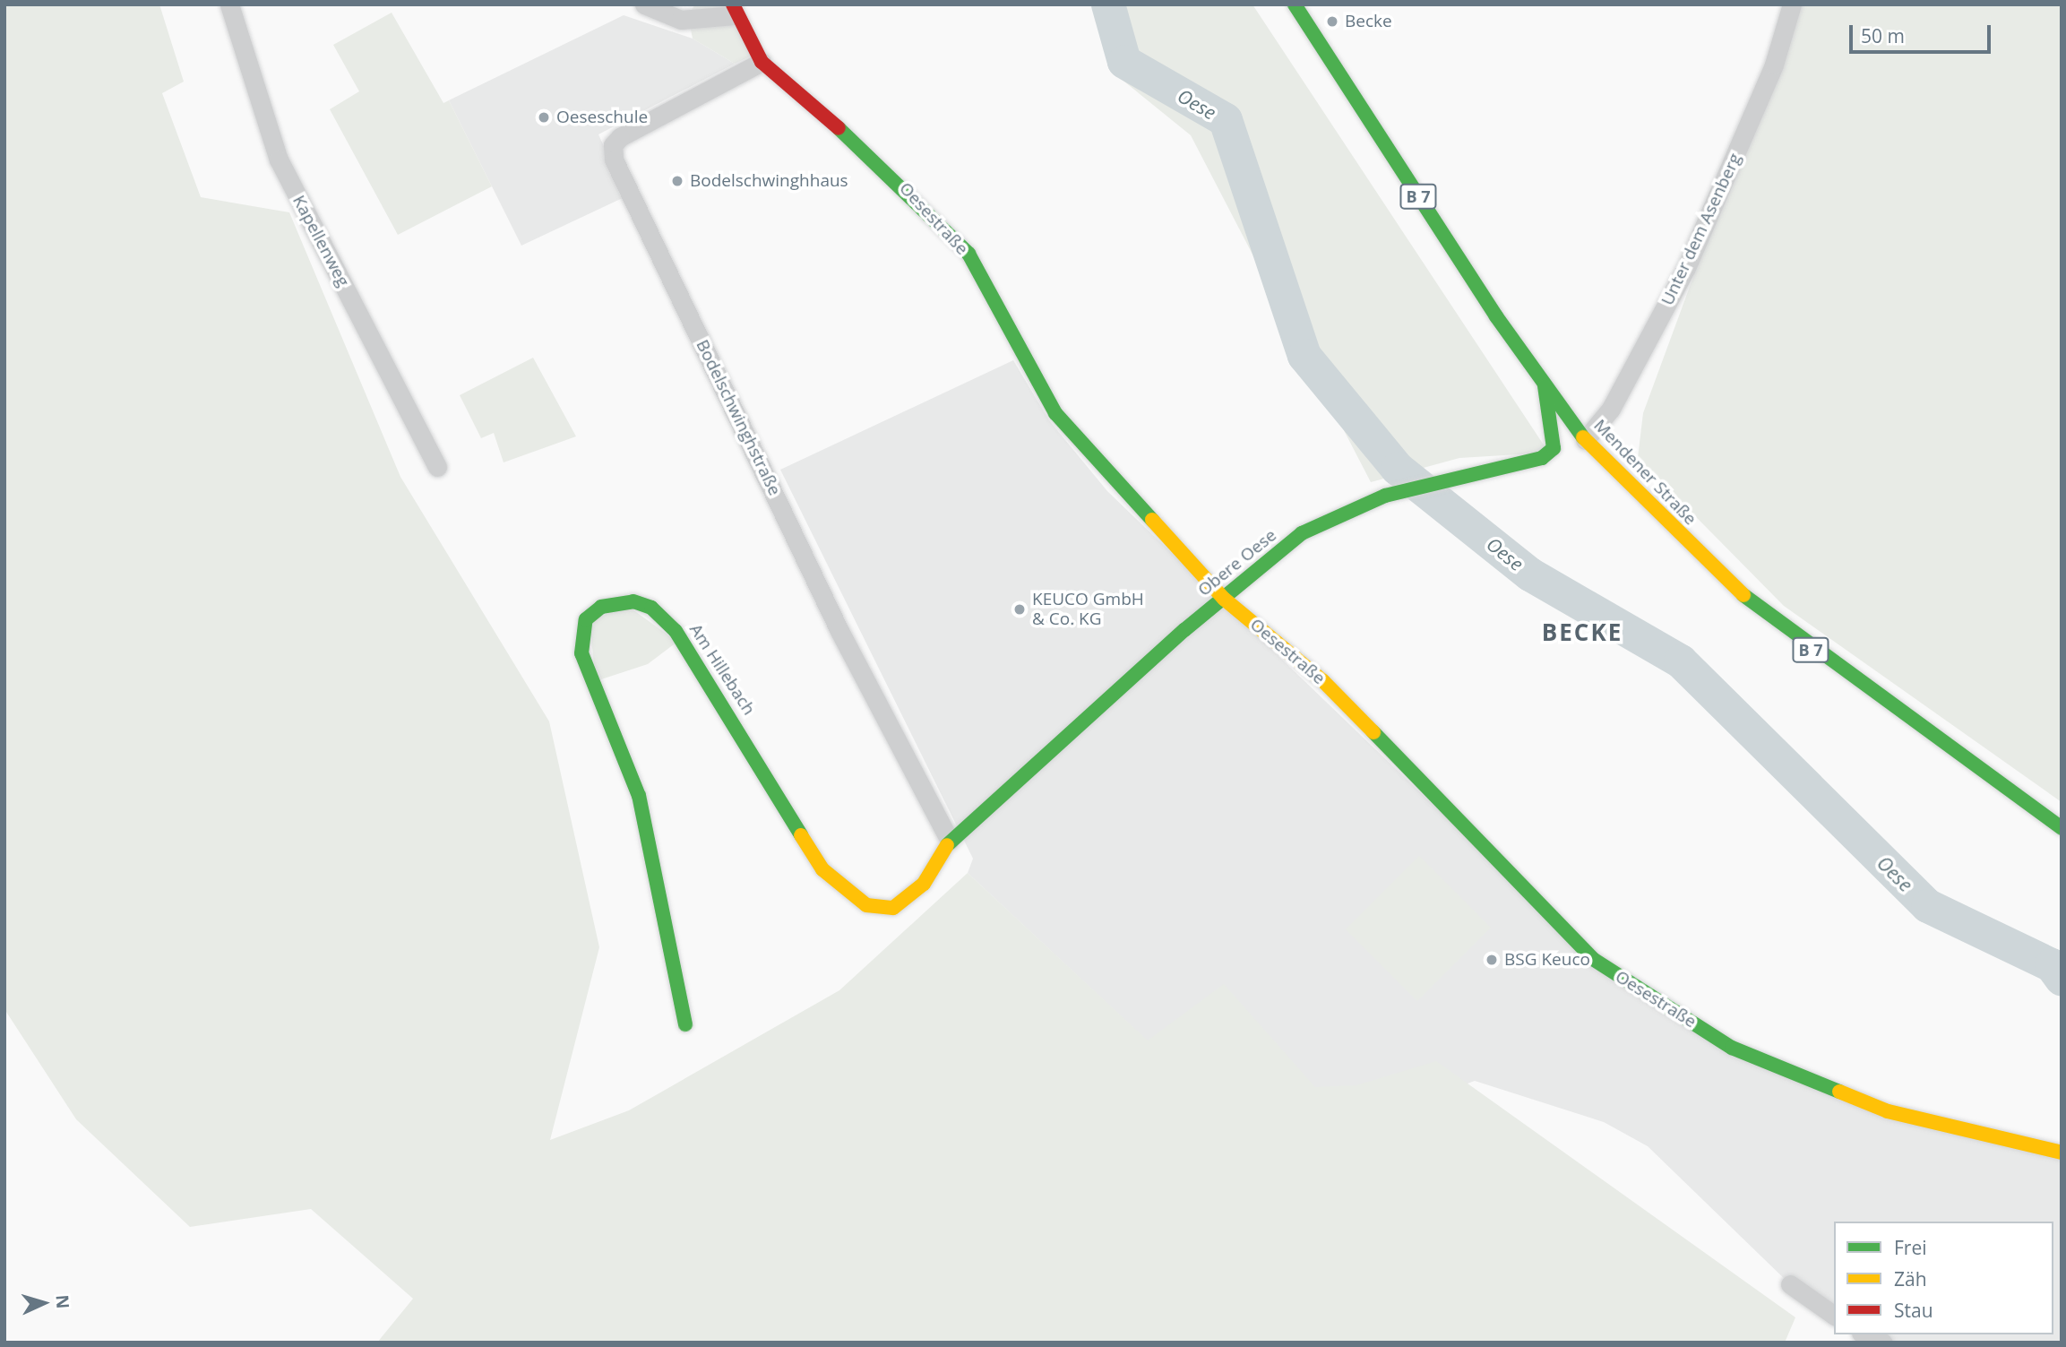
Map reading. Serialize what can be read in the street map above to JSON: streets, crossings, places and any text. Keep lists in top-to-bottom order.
{
  "streets": {
    "street": [
      "B 7",
      "Oesestraße",
      "Unter dem Asenberg",
      "Kapellenweg",
      "Bodelschwinghstraße",
      "Mendener Straße",
      "Obere Oese",
      "Am Hillebach"
    ]
  },
  "crossings": [
    ["Oesestraße", "Bodelschwinghstraße"],
    ["Oesestraße", "Obere Oese"],
    ["Unter dem Asenberg", "Mendener Straße"],
    ["Bodelschwinghstraße", "Obere Oese"],
    ["Bodelschwinghstraße", "Am Hillebach"],
    ["Mendener Straße", "Obere Oese"],
    ["Obere Oese", "Am Hillebach"]
  ],
  "districts": ["BECKE"],
  "water": ["Oese"],
  "places": [
    "Becke",
    "Oeseschule",
    "Bodelschwinghhaus",
    "KEUCO GmbH & Co. KG",
    "BSG Keuco"
  ],
  "legend": ["Frei", "Zäh", "Stau"],
  "scale_bar": "50 m",
  "north": "right"
}
